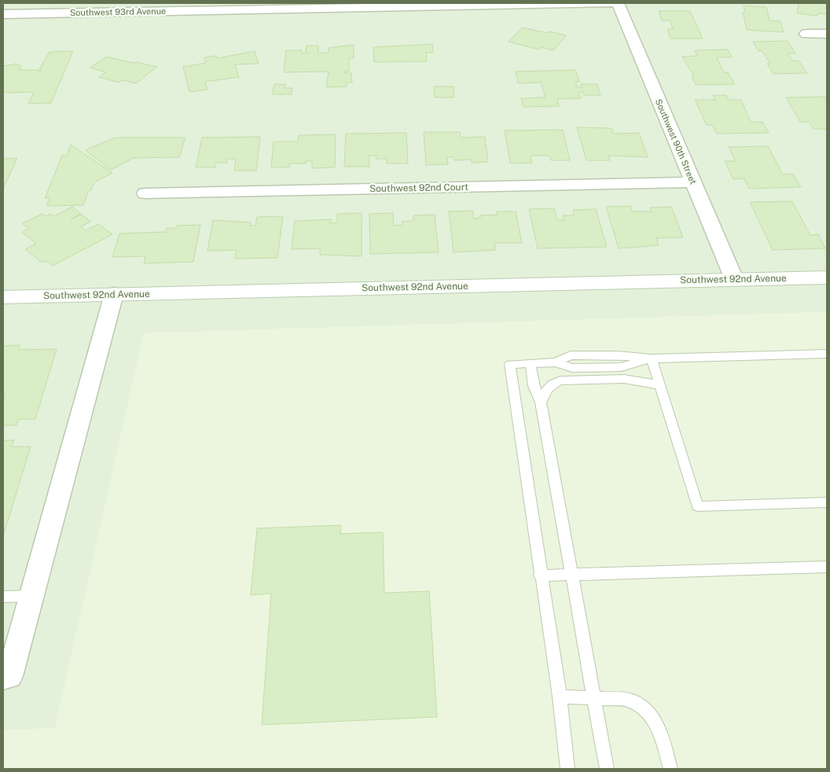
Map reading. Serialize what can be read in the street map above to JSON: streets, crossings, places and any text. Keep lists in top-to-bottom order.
{
  "streets": {
    "street": [
      "Southwest 93rd Avenue",
      "Southwest 90th Street",
      "Southwest 92nd Court",
      "Southwest 92nd Avenue"
    ]
  },
  "crossings": [
    ["Southwest 90th Street", "Southwest 92nd Court"],
    ["Southwest 90th Street", "Southwest 92nd Avenue"]
  ]
}
